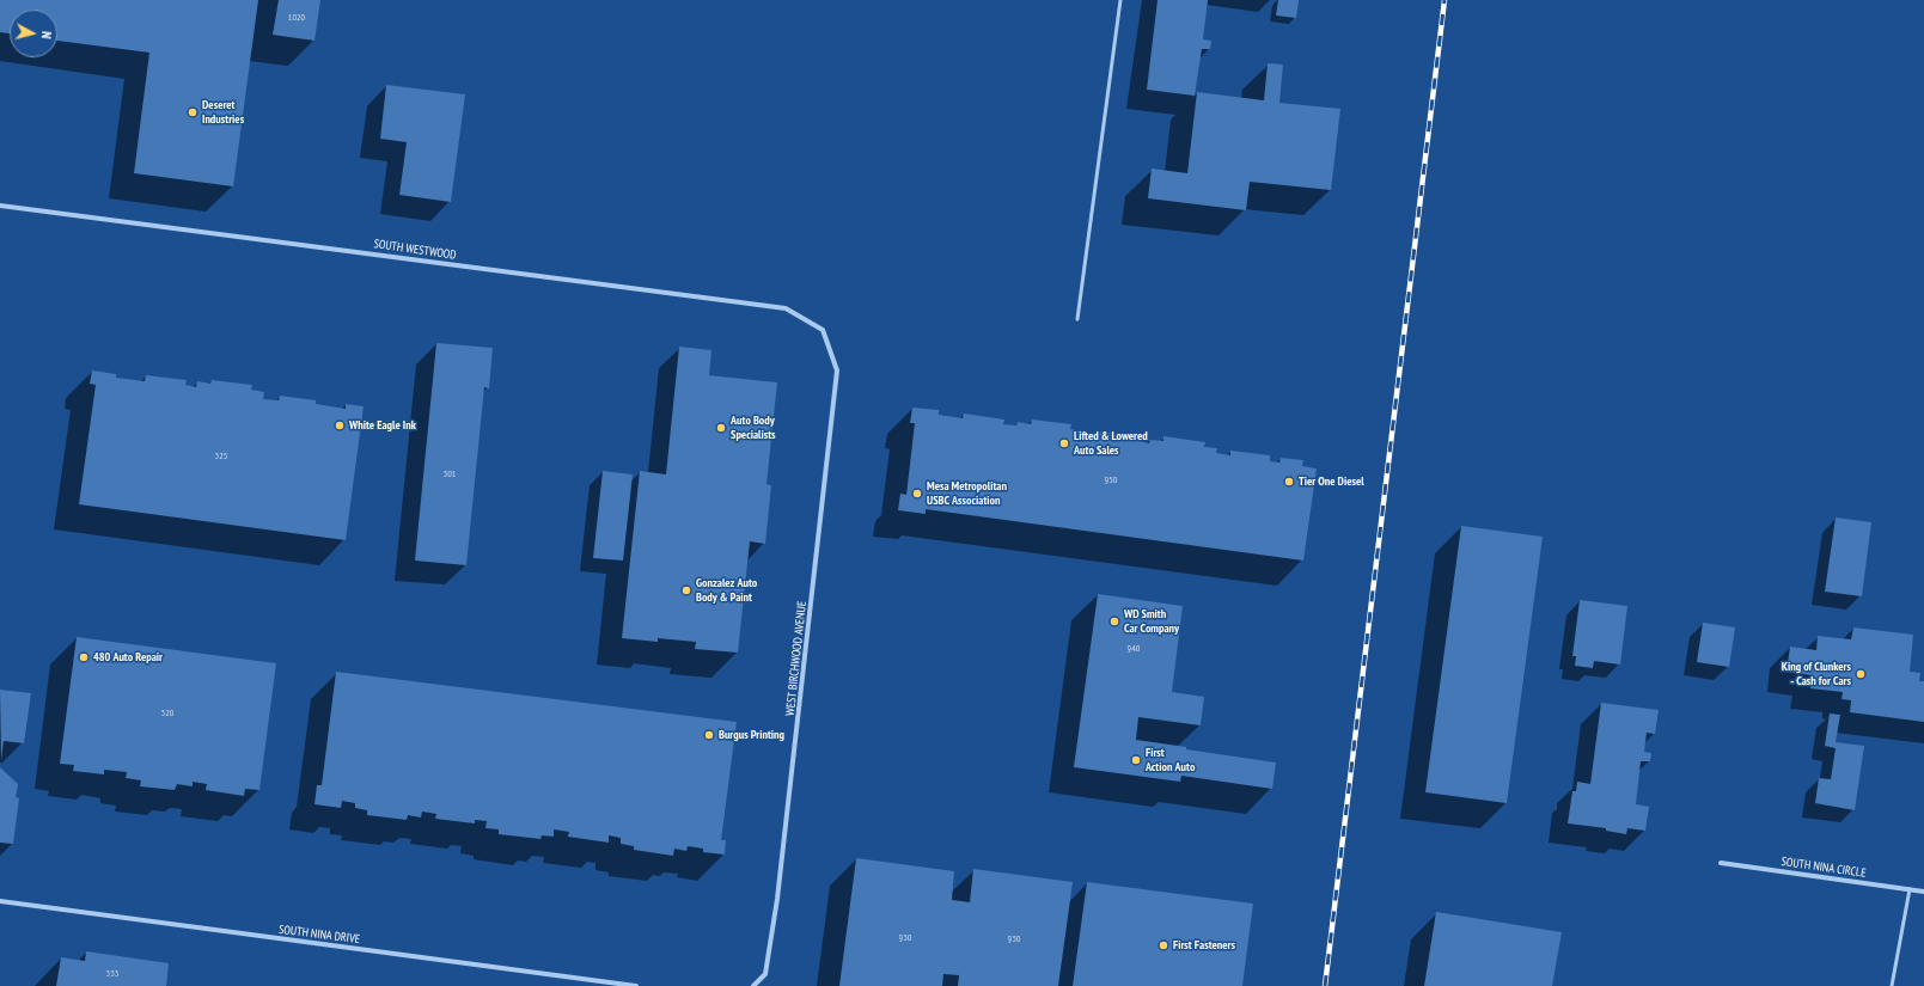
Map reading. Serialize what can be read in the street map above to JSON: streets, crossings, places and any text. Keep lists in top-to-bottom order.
{
  "streets": {
    "street": [
      "SOUTH WESTWOOD",
      "WEST BIRCHWOOD AVENUE",
      "SOUTH NINA CIRCLE",
      "SOUTH NINA DRIVE"
    ]
  },
  "crossings": [
    ["SOUTH WESTWOOD", "WEST BIRCHWOOD AVENUE"]
  ],
  "places": [
    "Deseret Industries",
    "White Eagle Ink",
    "Auto Body Specialists",
    "Lifted & Lowered Auto Sales",
    "Tier One Diesel",
    "Mesa Metropolitan USBC Association",
    "Gonzalez Auto Body & Paint",
    "WD Smith Car Company",
    "480 Auto Repair",
    "King of Clunkers - Cash for Cars",
    "Burgus Printing",
    "First Action Auto",
    "First Fasteners"
  ],
  "house_numbers": [
    "1020",
    "325",
    "301",
    "950",
    "940",
    "320",
    "930",
    "930",
    "333"
  ],
  "north": "right"
}
